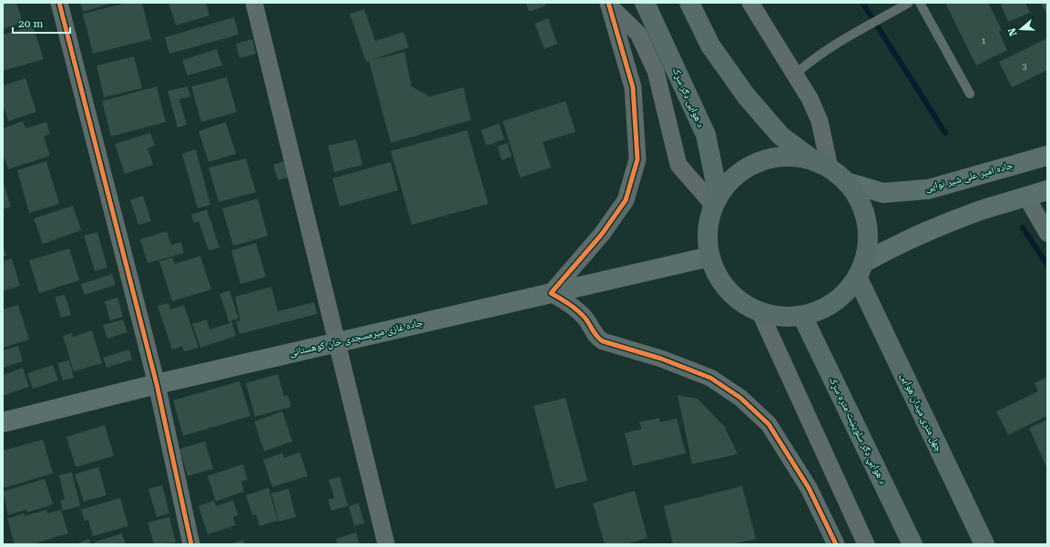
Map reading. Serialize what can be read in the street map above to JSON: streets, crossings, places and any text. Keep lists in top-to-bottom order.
{
  "streets": {
    "main road": [
      "د هوایی ډګر سړک",
      "جاده امیر علی شیر نوایی",
      "جاده غازی میرمسجدی خان کوهستانی",
      "چهل متری میدان هوایی",
      "د هوايي ډګر سلویښت متره سړک"
    ]
  },
  "house_numbers": ["1", "3"],
  "scale_bar": "20 m",
  "north": "left"
}
